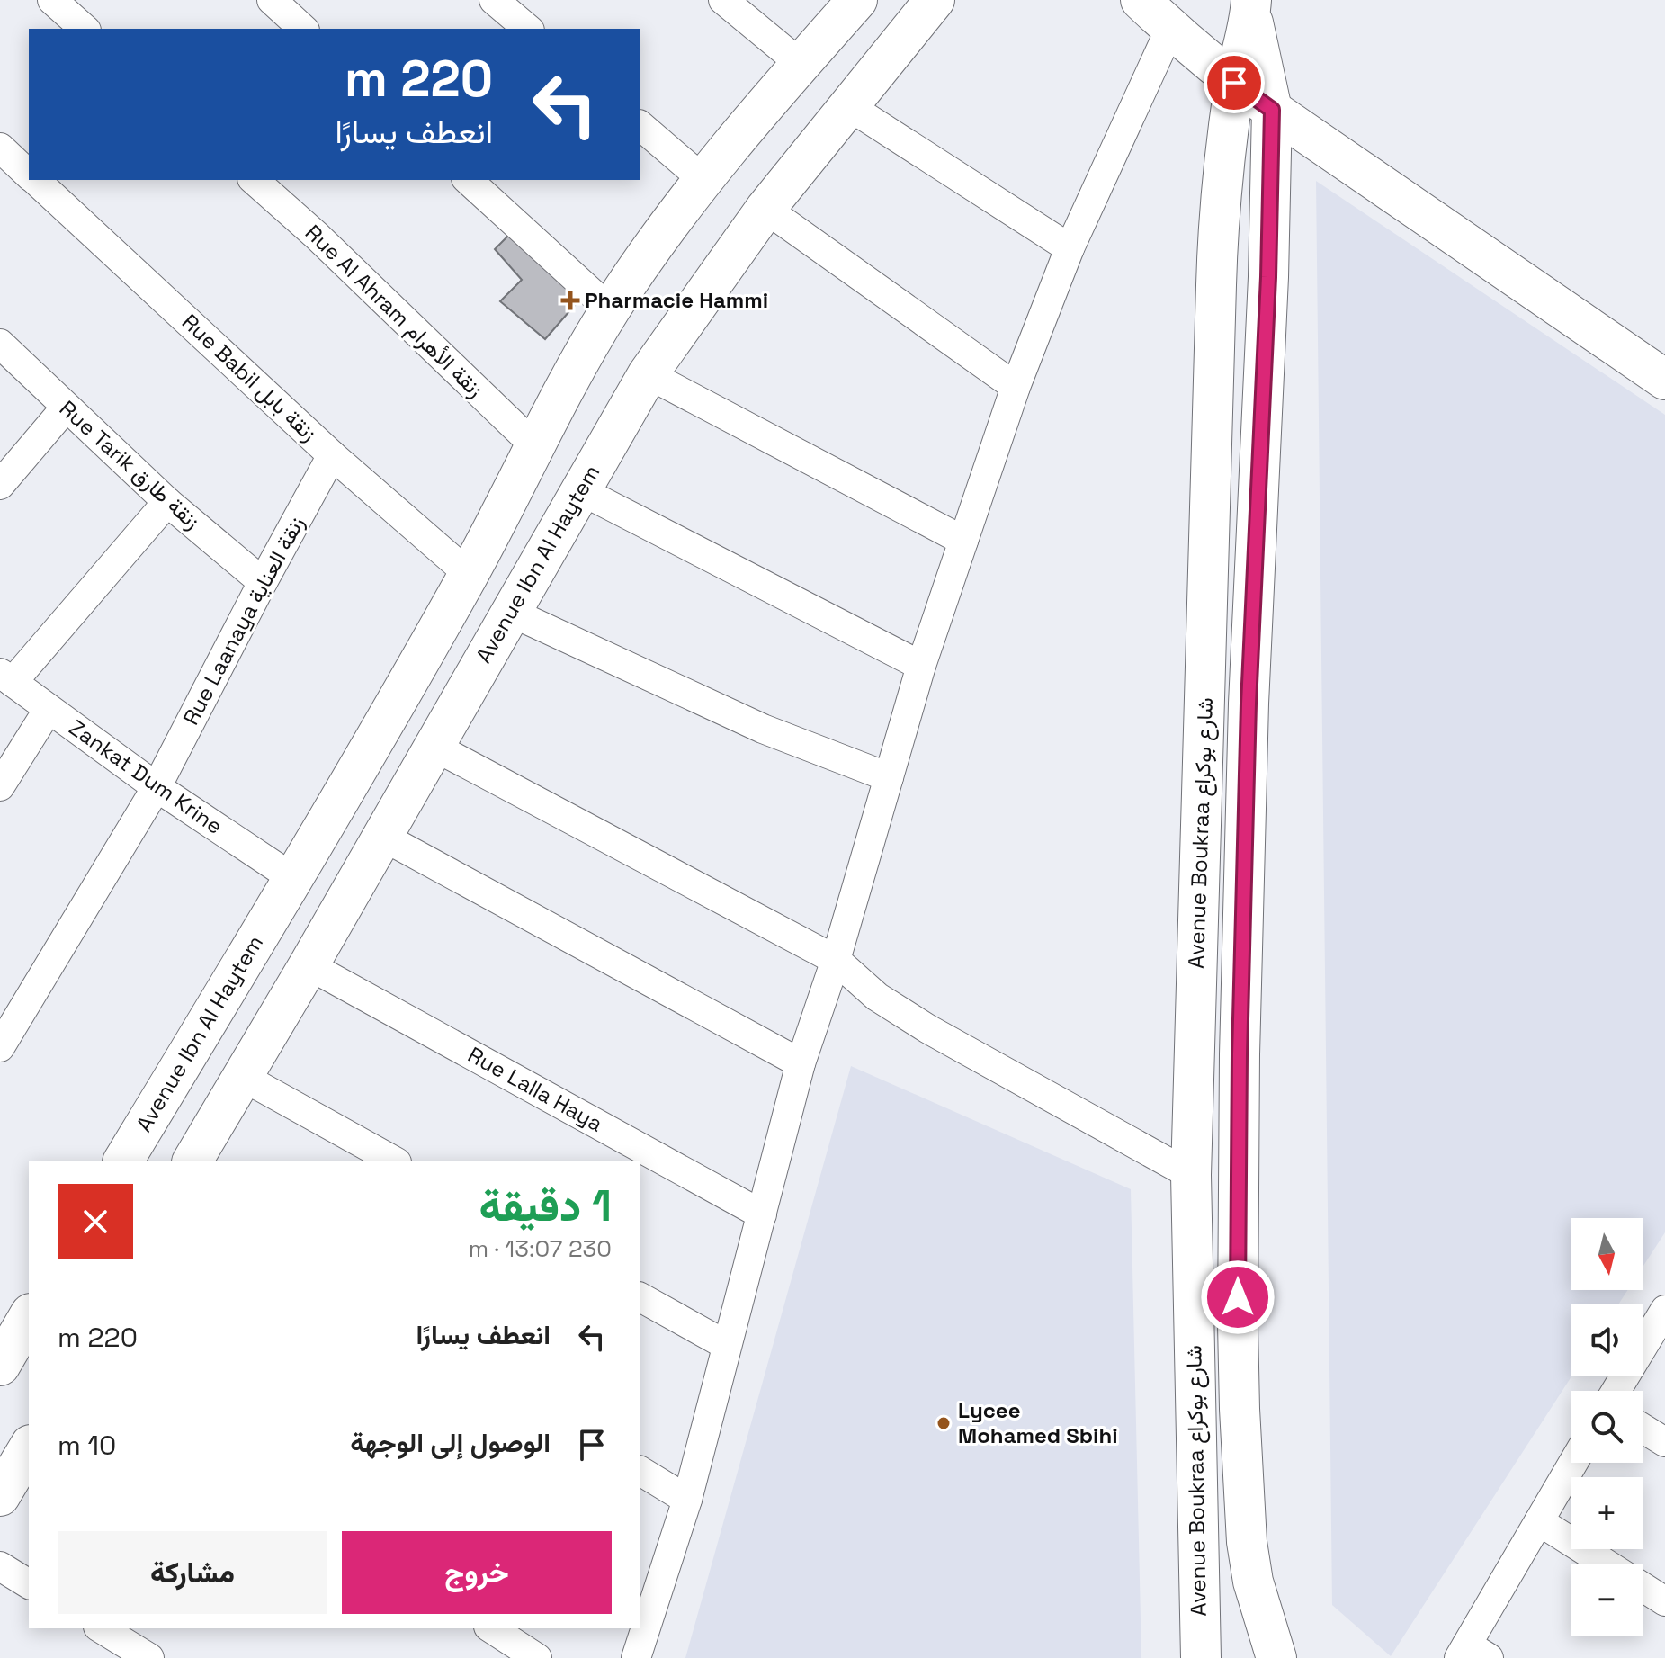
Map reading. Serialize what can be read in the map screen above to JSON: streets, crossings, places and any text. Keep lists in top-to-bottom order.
{
  "streets": {
    "street": [
      "Rue Al Ahram زنقة الأهرام",
      "Rue Babil زنقة بابل",
      "Rue Tarik زنقة طارق",
      "Avenue Ibn Al Haytem",
      "Rue Laanaya زنقة العناية",
      "Zankat Dum Krine",
      "Avenue Boukraa شارع بوكراع",
      "Rue Lalla Haya"
    ]
  },
  "crossings": [
    ["Rue Al Ahram زنقة الأهرام", "Avenue Ibn Al Haytem"],
    ["Rue Babil زنقة بابل", "Avenue Ibn Al Haytem"],
    ["Rue Babil زنقة بابل", "Rue Laanaya زنقة العناية"],
    ["Rue Tarik زنقة طارق", "Rue Laanaya زنقة العناية"],
    ["Avenue Ibn Al Haytem", "Zankat Dum Krine"],
    ["Avenue Ibn Al Haytem", "Rue Lalla Haya"],
    ["Rue Laanaya زنقة العناية", "Zankat Dum Krine"]
  ],
  "places": {
    "health": ["Pharmacie Hammi"],
    "other": ["Lycee Mohamed Sbihi"]
  },
  "north": "bottom",
  "page": {
    "turn": ["220 m", "انعطف يسارًا"],
    "heading": ["1 دقيقة", "230 m · 13:07"],
    "map_buttons": ["+", "−"],
    "list": [
      {
        "name": "انعطف يسارًا",
        "value": "220 m"
      },
      {
        "name": "الوصول إلى الوجهة",
        "value": "10 m"
      }
    ],
    "buttons": ["خروج", "مشاركة"]
  }
}
